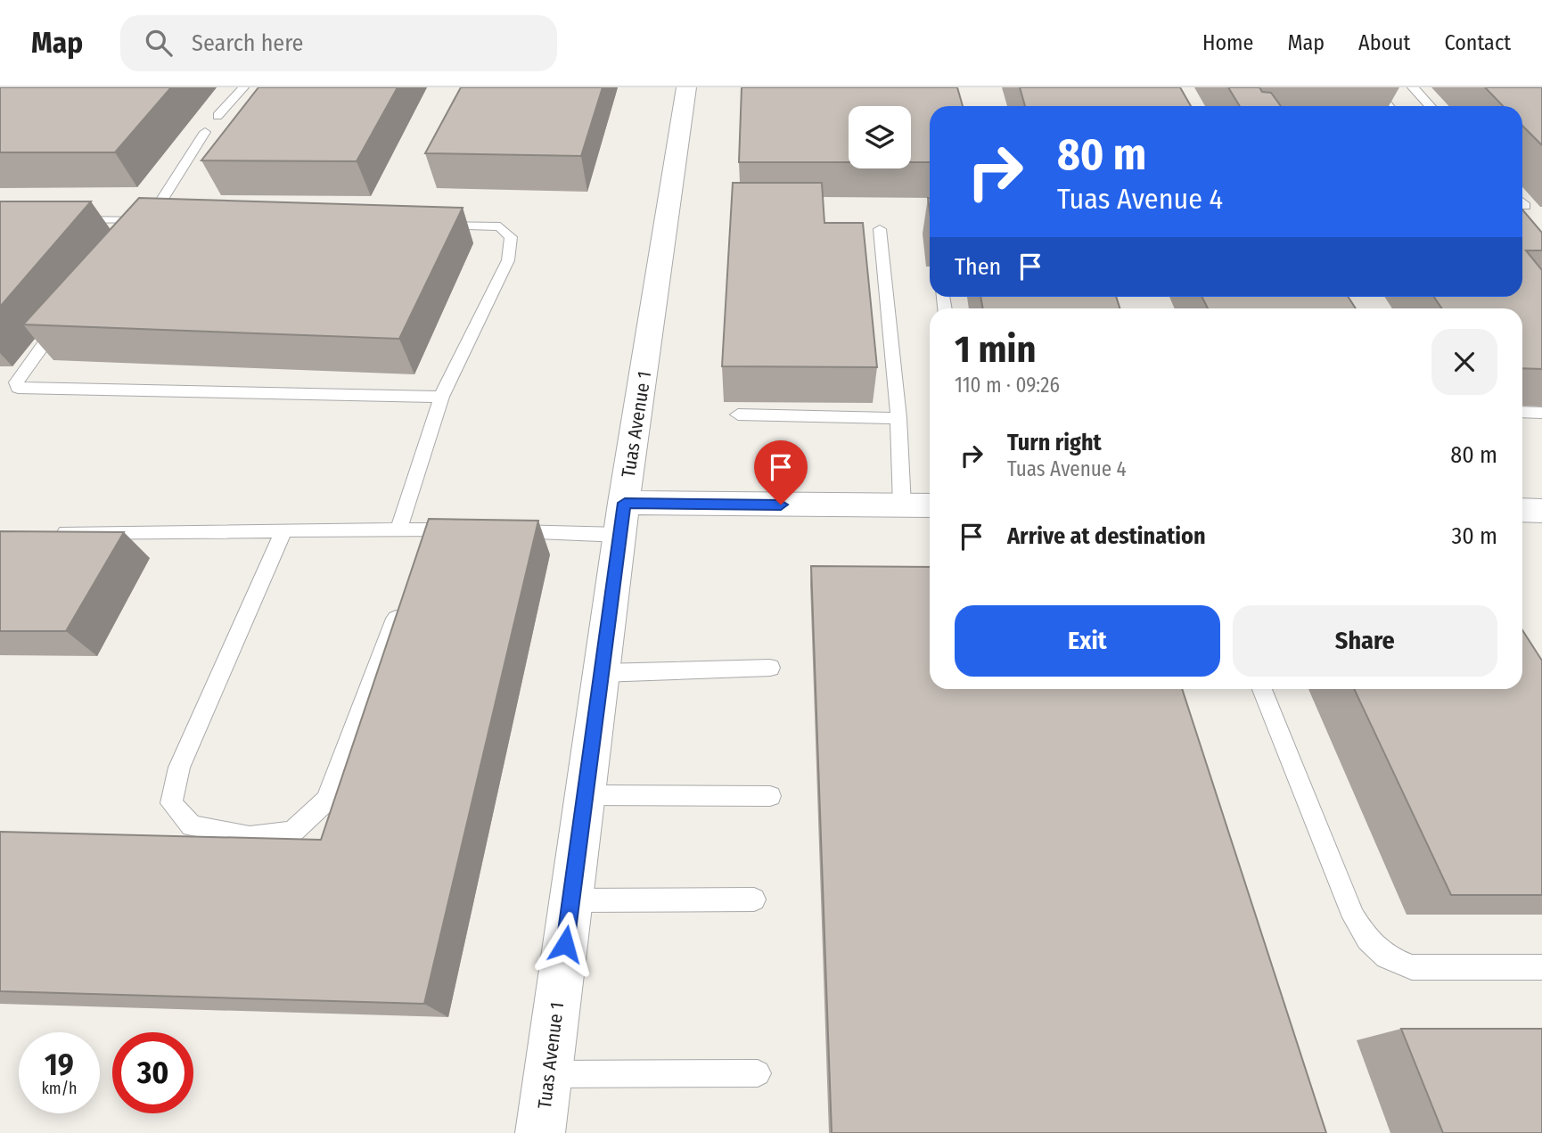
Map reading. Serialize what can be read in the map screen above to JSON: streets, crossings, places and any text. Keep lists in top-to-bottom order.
{
  "streets": {
    "street": ["Tuas Avenue 1"]
  },
  "page": {
    "header": "Map",
    "search": "Search here",
    "nav": [
      "Home",
      "Map",
      "About",
      "Contact"
    ],
    "turn": ["80 m", "Tuas Avenue 4"],
    "then": "Then",
    "heading": ["1 min", "110 m · 09:26"],
    "list": [
      {
        "name": "Turn right",
        "note": "Tuas Avenue 4",
        "value": "80 m"
      },
      {
        "name": "Arrive at destination",
        "value": "30 m"
      }
    ],
    "buttons": ["Exit", "Share"],
    "speed": "19 km/h",
    "limit": "30"
  }
}
